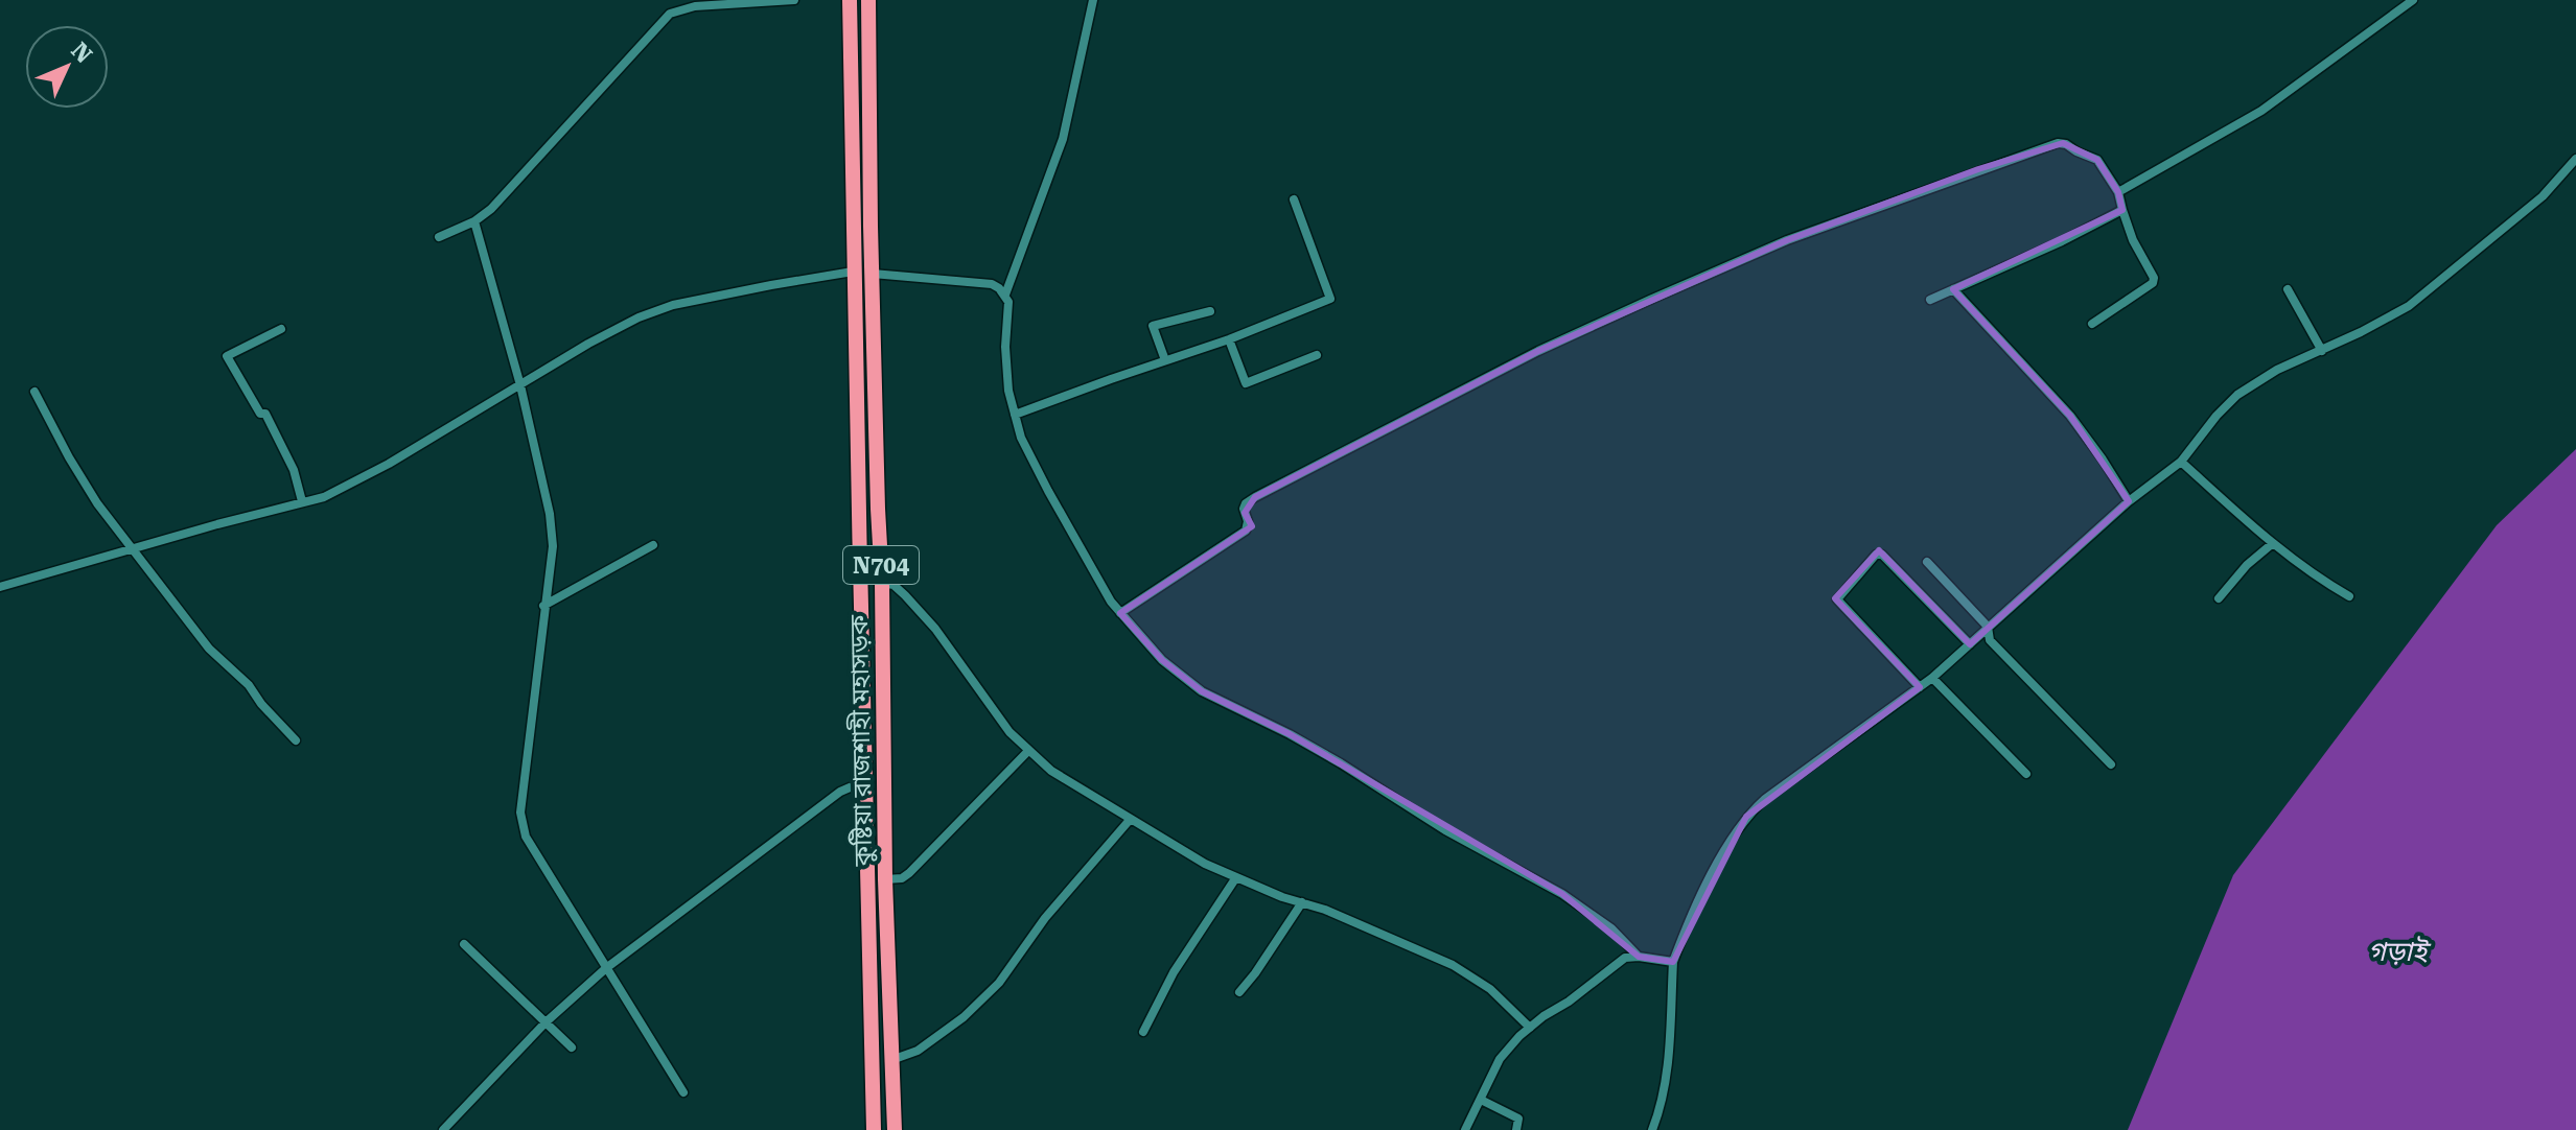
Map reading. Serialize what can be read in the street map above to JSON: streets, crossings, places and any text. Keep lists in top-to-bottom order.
{
  "streets": {
    "highway": ["N704", "কুষ্টিয়া রাজশাহী মহাসড়ক"]
  },
  "water": ["গড়াই"],
  "north": "top right"
}
